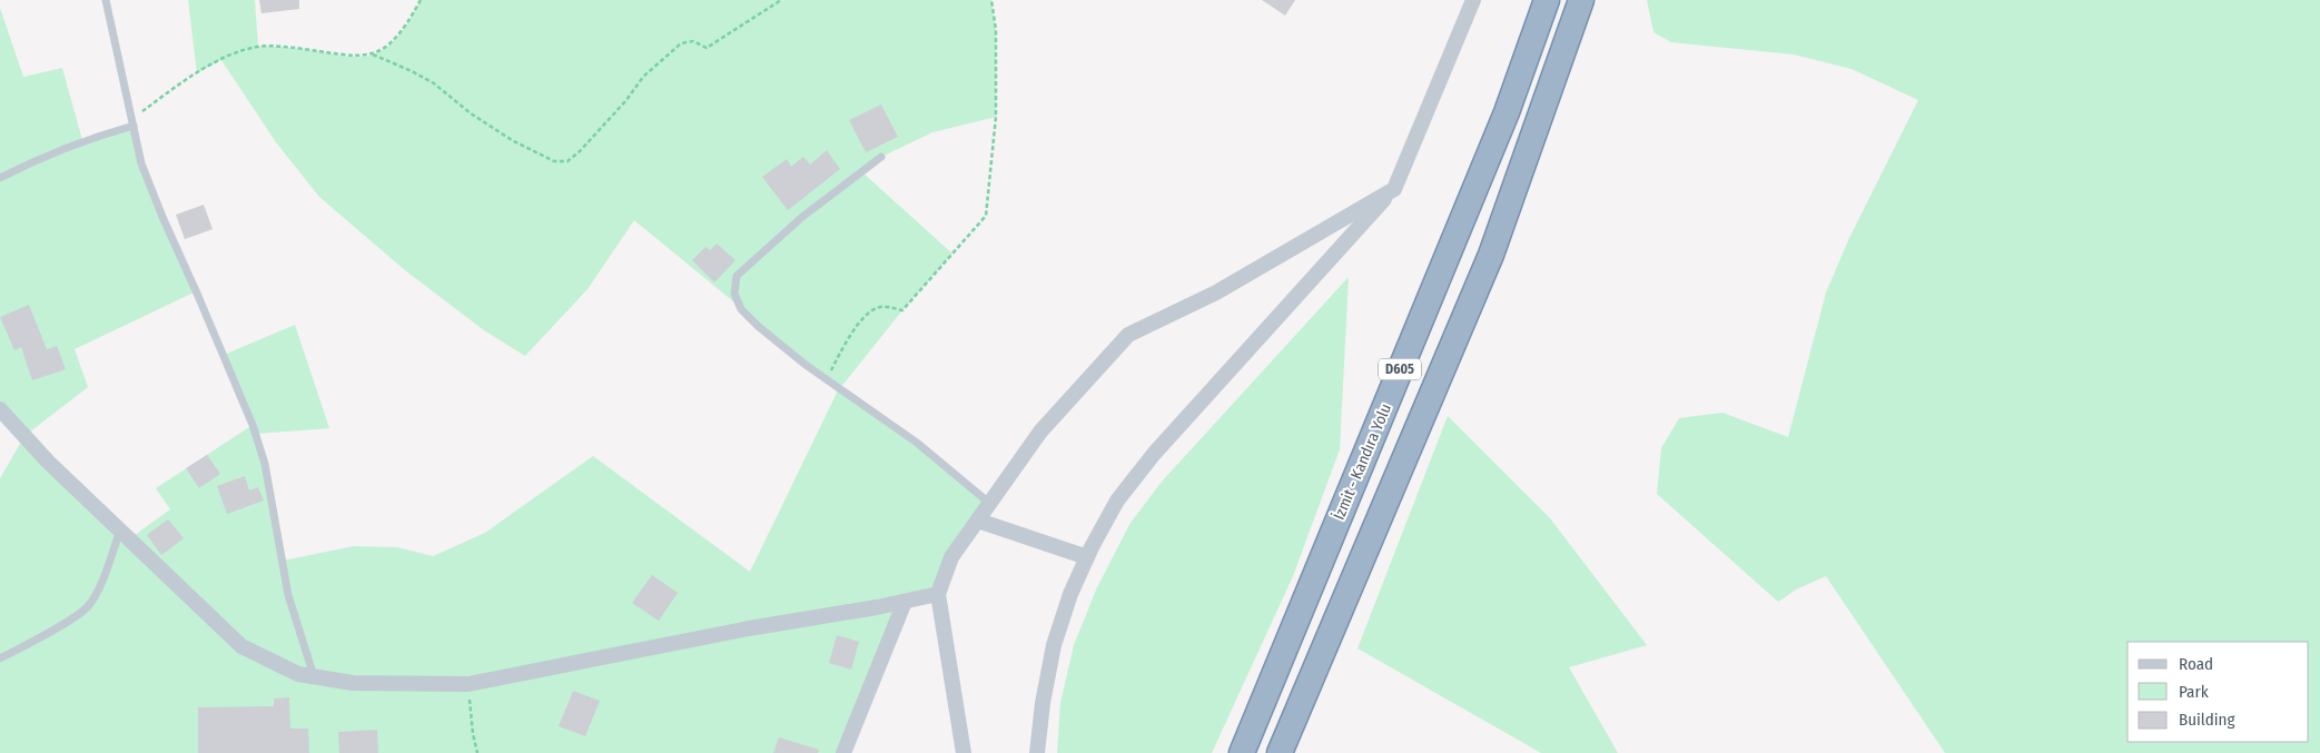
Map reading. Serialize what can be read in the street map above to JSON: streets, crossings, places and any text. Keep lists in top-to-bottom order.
{
  "streets": {
    "highway": ["D605", "İzmit - Kandıra Yolu"]
  },
  "legend": ["Road", "Park", "Building"]
}
